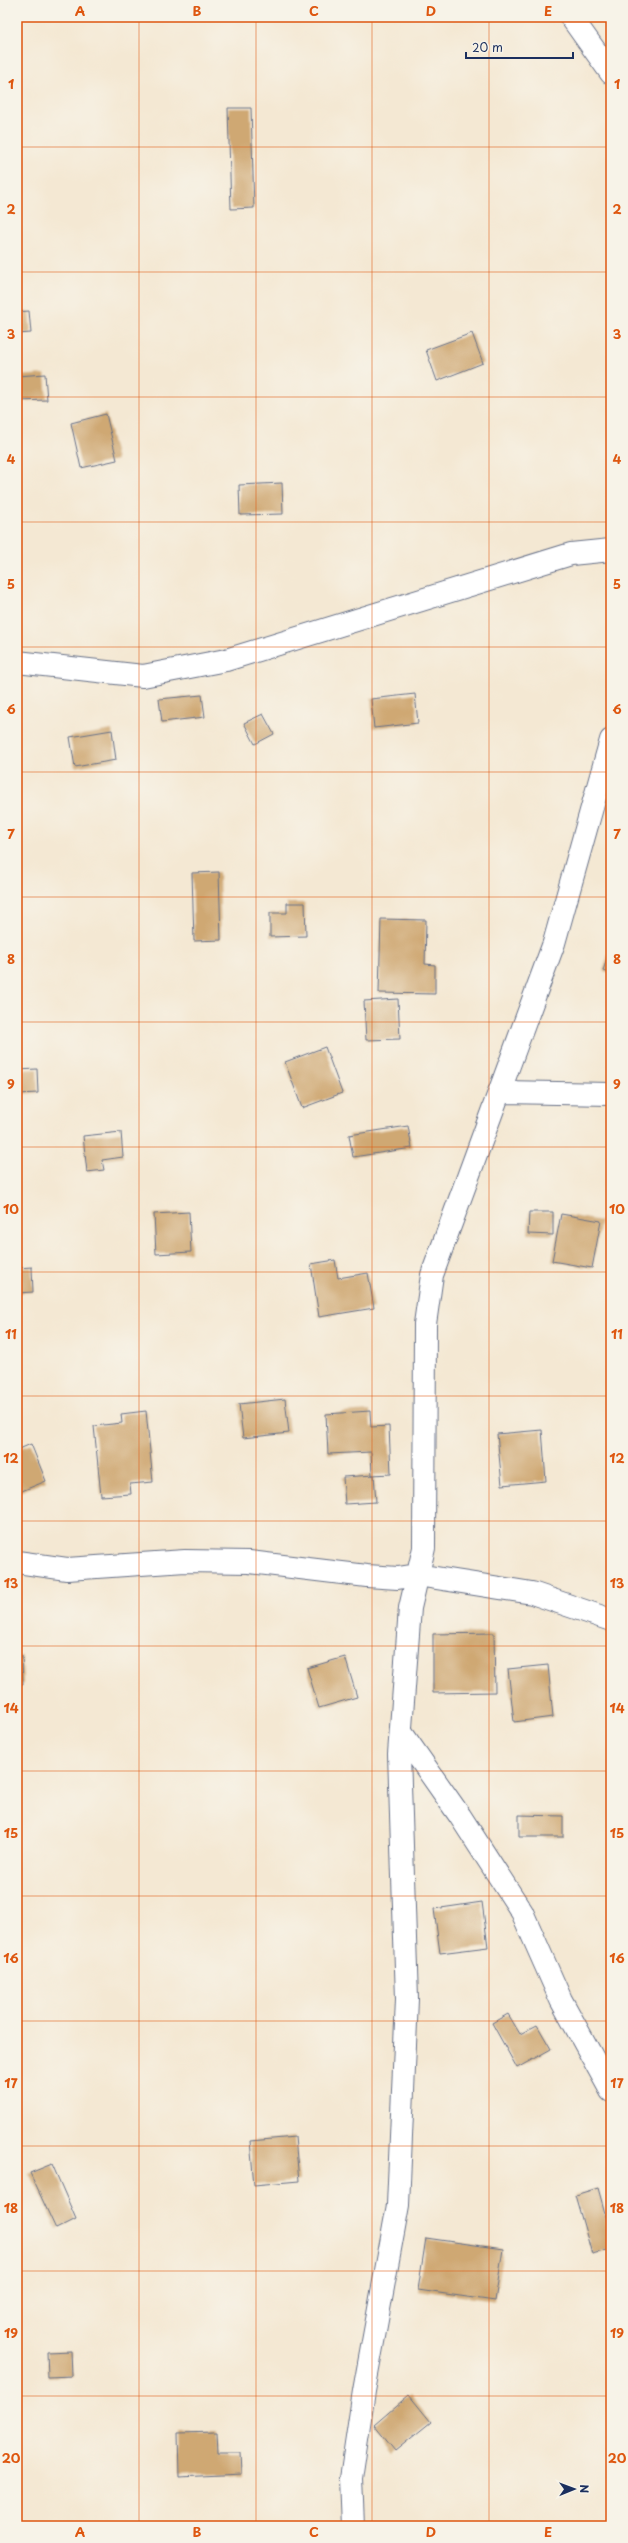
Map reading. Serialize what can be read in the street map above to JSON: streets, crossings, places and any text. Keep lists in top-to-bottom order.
{
  "scale_bar": "20 m",
  "north": "right",
  "grid": {
    "columns": [
      "A",
      "B",
      "C",
      "D",
      "E"
    ],
    "rows": [
      "1",
      "2",
      "3",
      "4",
      "5",
      "6",
      "7",
      "8",
      "9",
      "10",
      "11",
      "12",
      "13",
      "14",
      "15",
      "16",
      "17",
      "18",
      "19",
      "20"
    ]
  }
}
